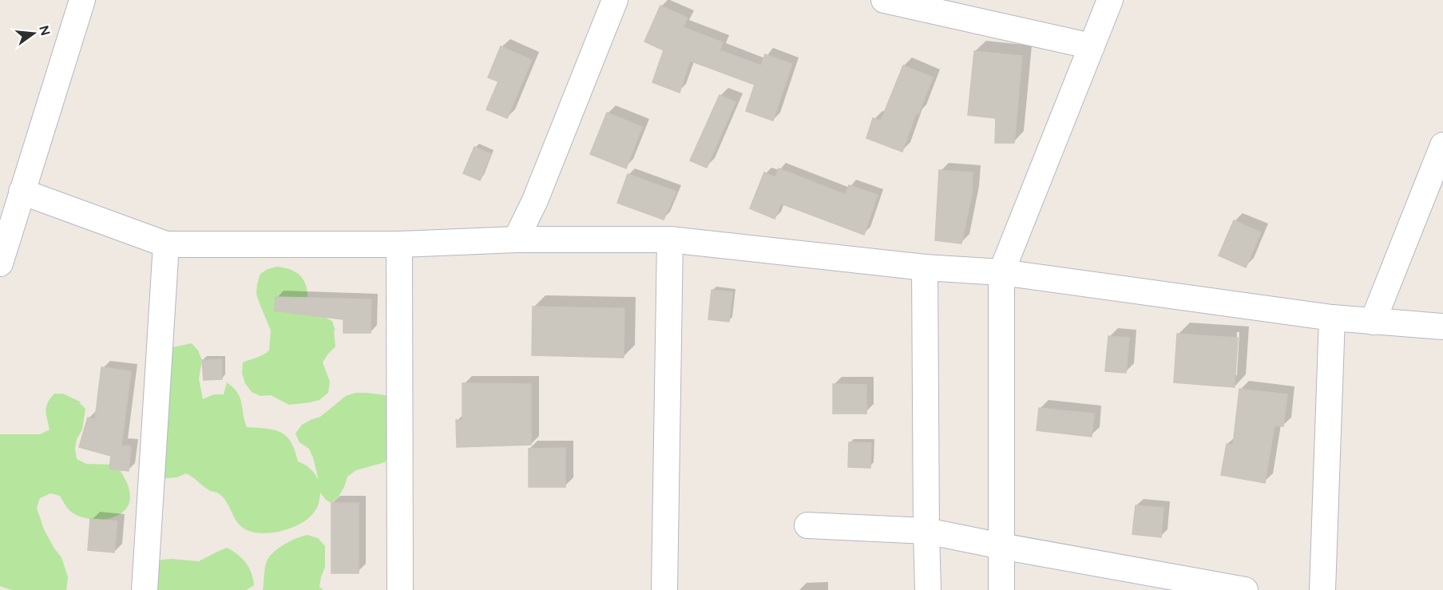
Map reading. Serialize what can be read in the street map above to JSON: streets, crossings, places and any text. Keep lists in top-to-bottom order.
{
  "north": "right"
}
